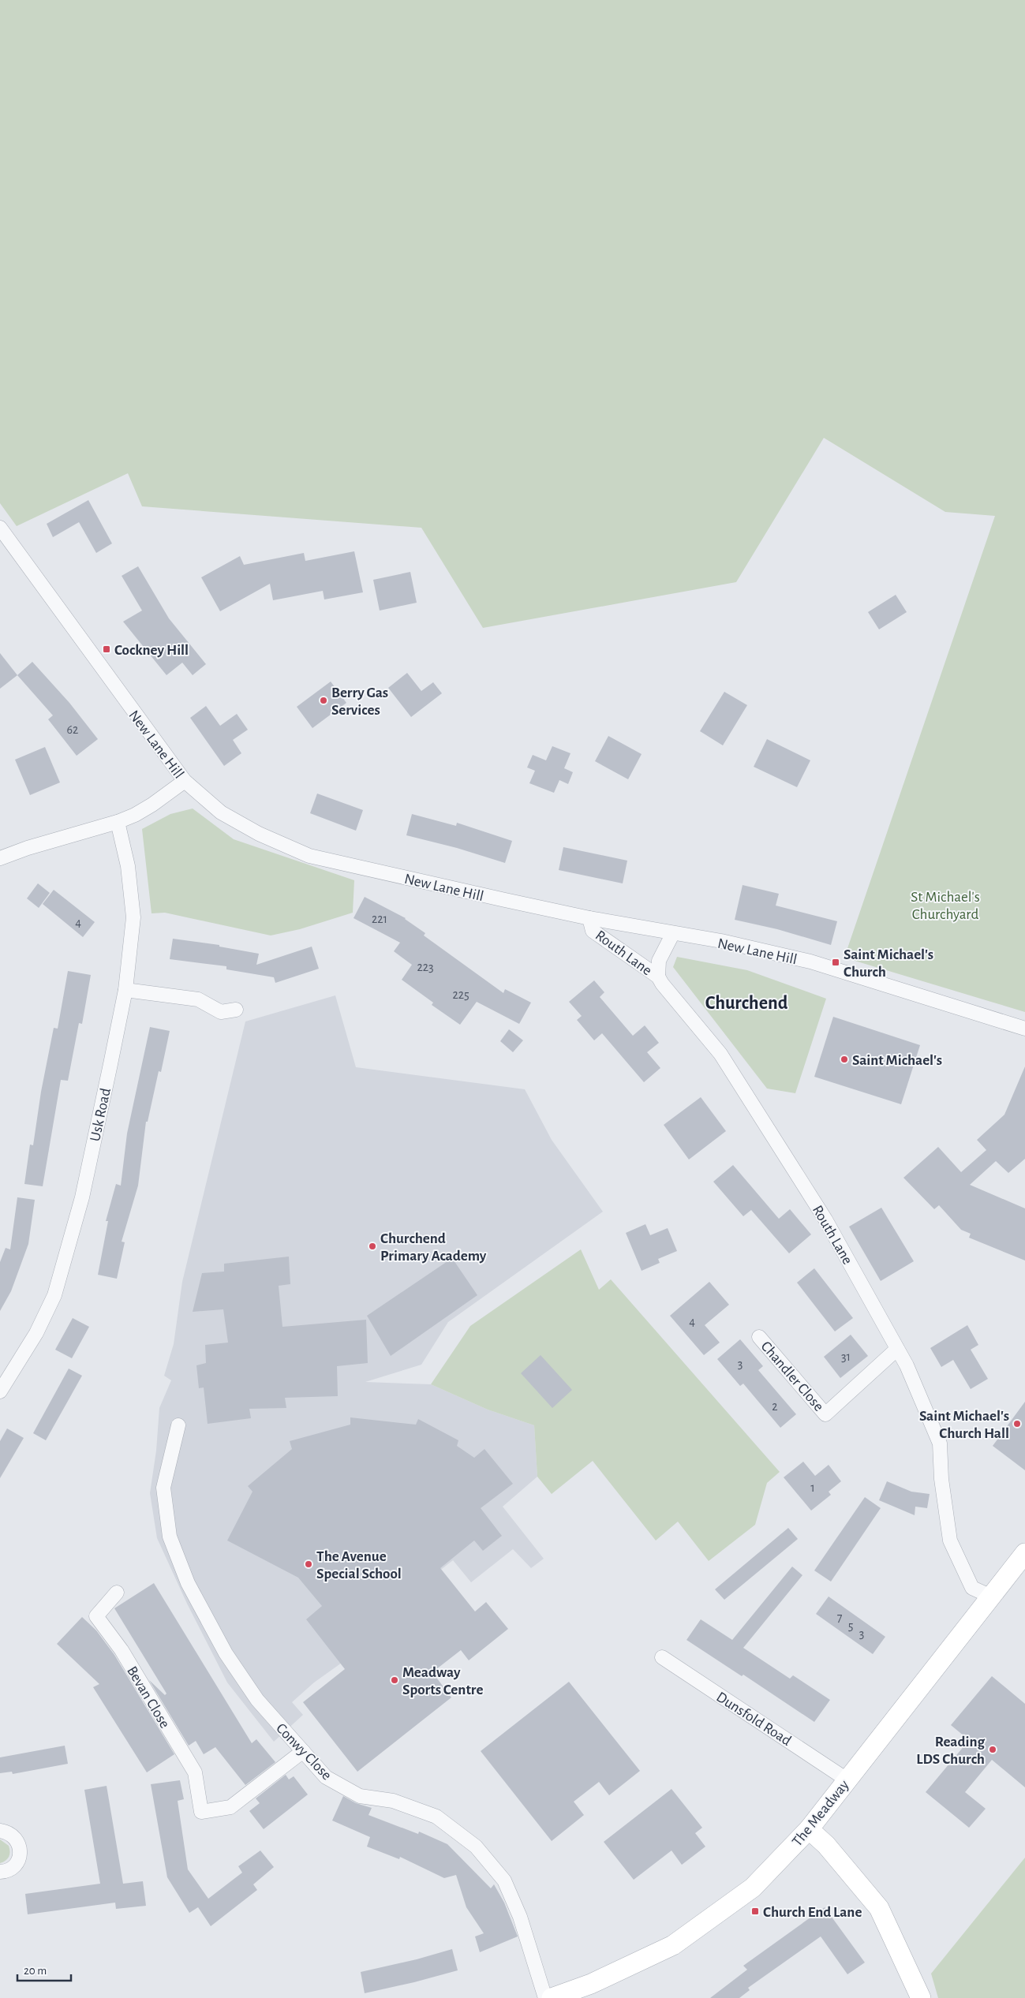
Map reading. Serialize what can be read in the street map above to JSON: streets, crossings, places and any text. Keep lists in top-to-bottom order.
{
  "streets": {
    "street": [
      "New Lane Hill",
      "Routh Lane",
      "Usk Road",
      "Chandler Close",
      "Bevan Close",
      "Dunsfold Road",
      "Conwy Close",
      "The Meadway"
    ]
  },
  "crossings": [
    ["New Lane Hill", "Routh Lane"],
    ["Routh Lane", "Chandler Close"],
    ["Routh Lane", "The Meadway"],
    ["Bevan Close", "Conwy Close"],
    ["Dunsfold Road", "The Meadway"]
  ],
  "districts": ["Churchend"],
  "parks": ["St Michael's Churchyard"],
  "places": {
    "transit": ["Cockney Hill", "Saint Michael's Church", "Church End Lane"],
    "other": [
      "Berry Gas Services",
      "Saint Michael's",
      "Churchend Primary Academy",
      "Saint Michael's Church Hall",
      "The Avenue Special School",
      "Meadway Sports Centre",
      "Reading LDS Church"
    ]
  },
  "house_numbers": [
    "62",
    "221",
    "4",
    "223",
    "225",
    "4",
    "31",
    "3",
    "2",
    "1",
    "7",
    "5",
    "3"
  ],
  "scale_bar": "20 m"
}
